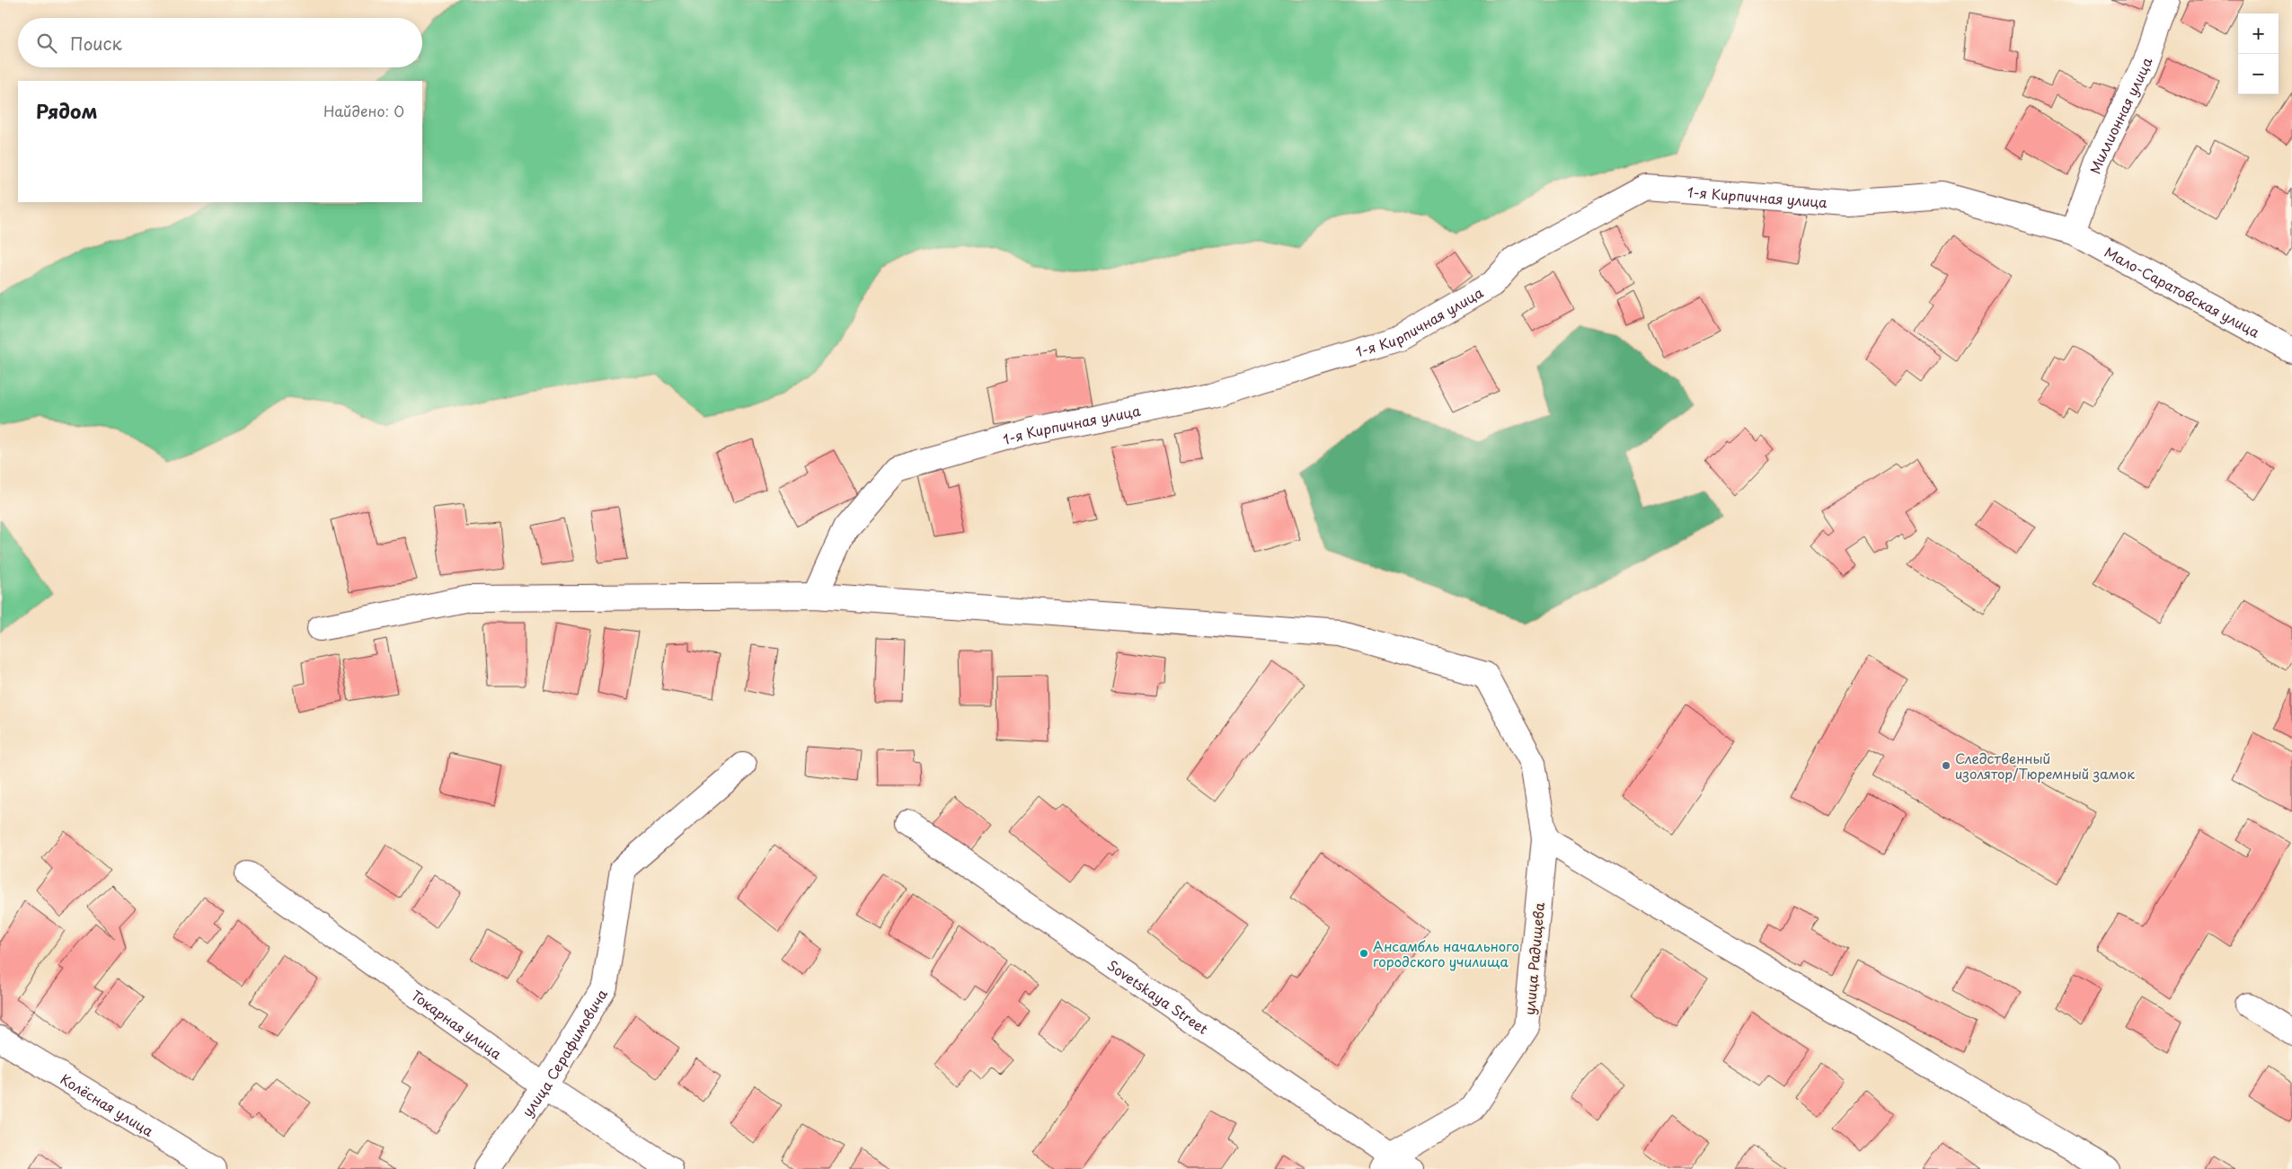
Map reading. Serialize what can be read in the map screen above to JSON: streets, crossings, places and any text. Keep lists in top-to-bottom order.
{
  "streets": {
    "street": [
      "Миллионная улица",
      "1-я Кирпичная улица",
      "Мало-Саратовская улица",
      "улица Радищева",
      "Sovetskaya Street",
      "Токарная улица",
      "улица Серафимовича",
      "Колёсная улица"
    ]
  },
  "crossings": [
    ["Миллионная улица", "1-я Кирпичная улица"],
    ["Миллионная улица", "Мало-Саратовская улица"],
    ["1-я Кирпичная улица", "Мало-Саратовская улица"],
    ["1-я Кирпичная улица", "улица Радищева"],
    ["улица Радищева", "Sovetskaya Street"],
    ["Токарная улица", "улица Серафимовича"]
  ],
  "places": ["Следственный изолятор/Тюремный замок", "Ансамбль начального городского училища"],
  "page": {
    "map_buttons": ["+", "−"],
    "search": "Поиск",
    "heading": ["Рядом", "Найдено: 0"]
  }
}
